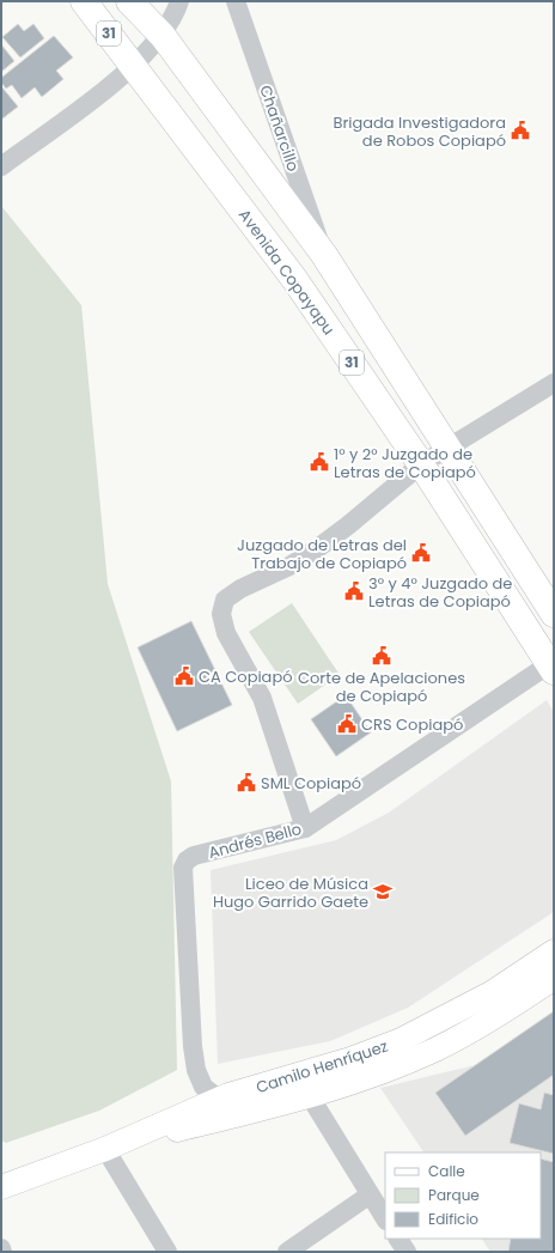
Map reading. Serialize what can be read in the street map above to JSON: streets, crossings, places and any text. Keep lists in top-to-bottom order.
{
  "streets": {
    "highway": ["31", "Avenida Copayapu"],
    "main road": ["Camilo Henríquez"],
    "street": ["Chañarcillo", "Andrés Bello"]
  },
  "crossings": [
    ["31", "Chañarcillo"],
    ["Avenida Copayapu", "Andrés Bello"],
    ["Andrés Bello", "Camilo Henríquez"]
  ],
  "places": {
    "public building": [
      "Brigada Investigadora de Robos Copiapó",
      "1° y 2° Juzgado de Letras de Copiapó",
      "Juzgado de Letras del Trabajo de Copiapó",
      "3° y 4° Juzgado de Letras de Copiapó",
      "Corte de Apelaciones de Copiapó",
      "CA Copiapó",
      "CRS Copiapó",
      "SML Copiapó"
    ],
    "school or university": ["Liceo de Música Hugo Garrido Gaete"]
  },
  "legend": ["Calle", "Parque", "Edificio"]
}
